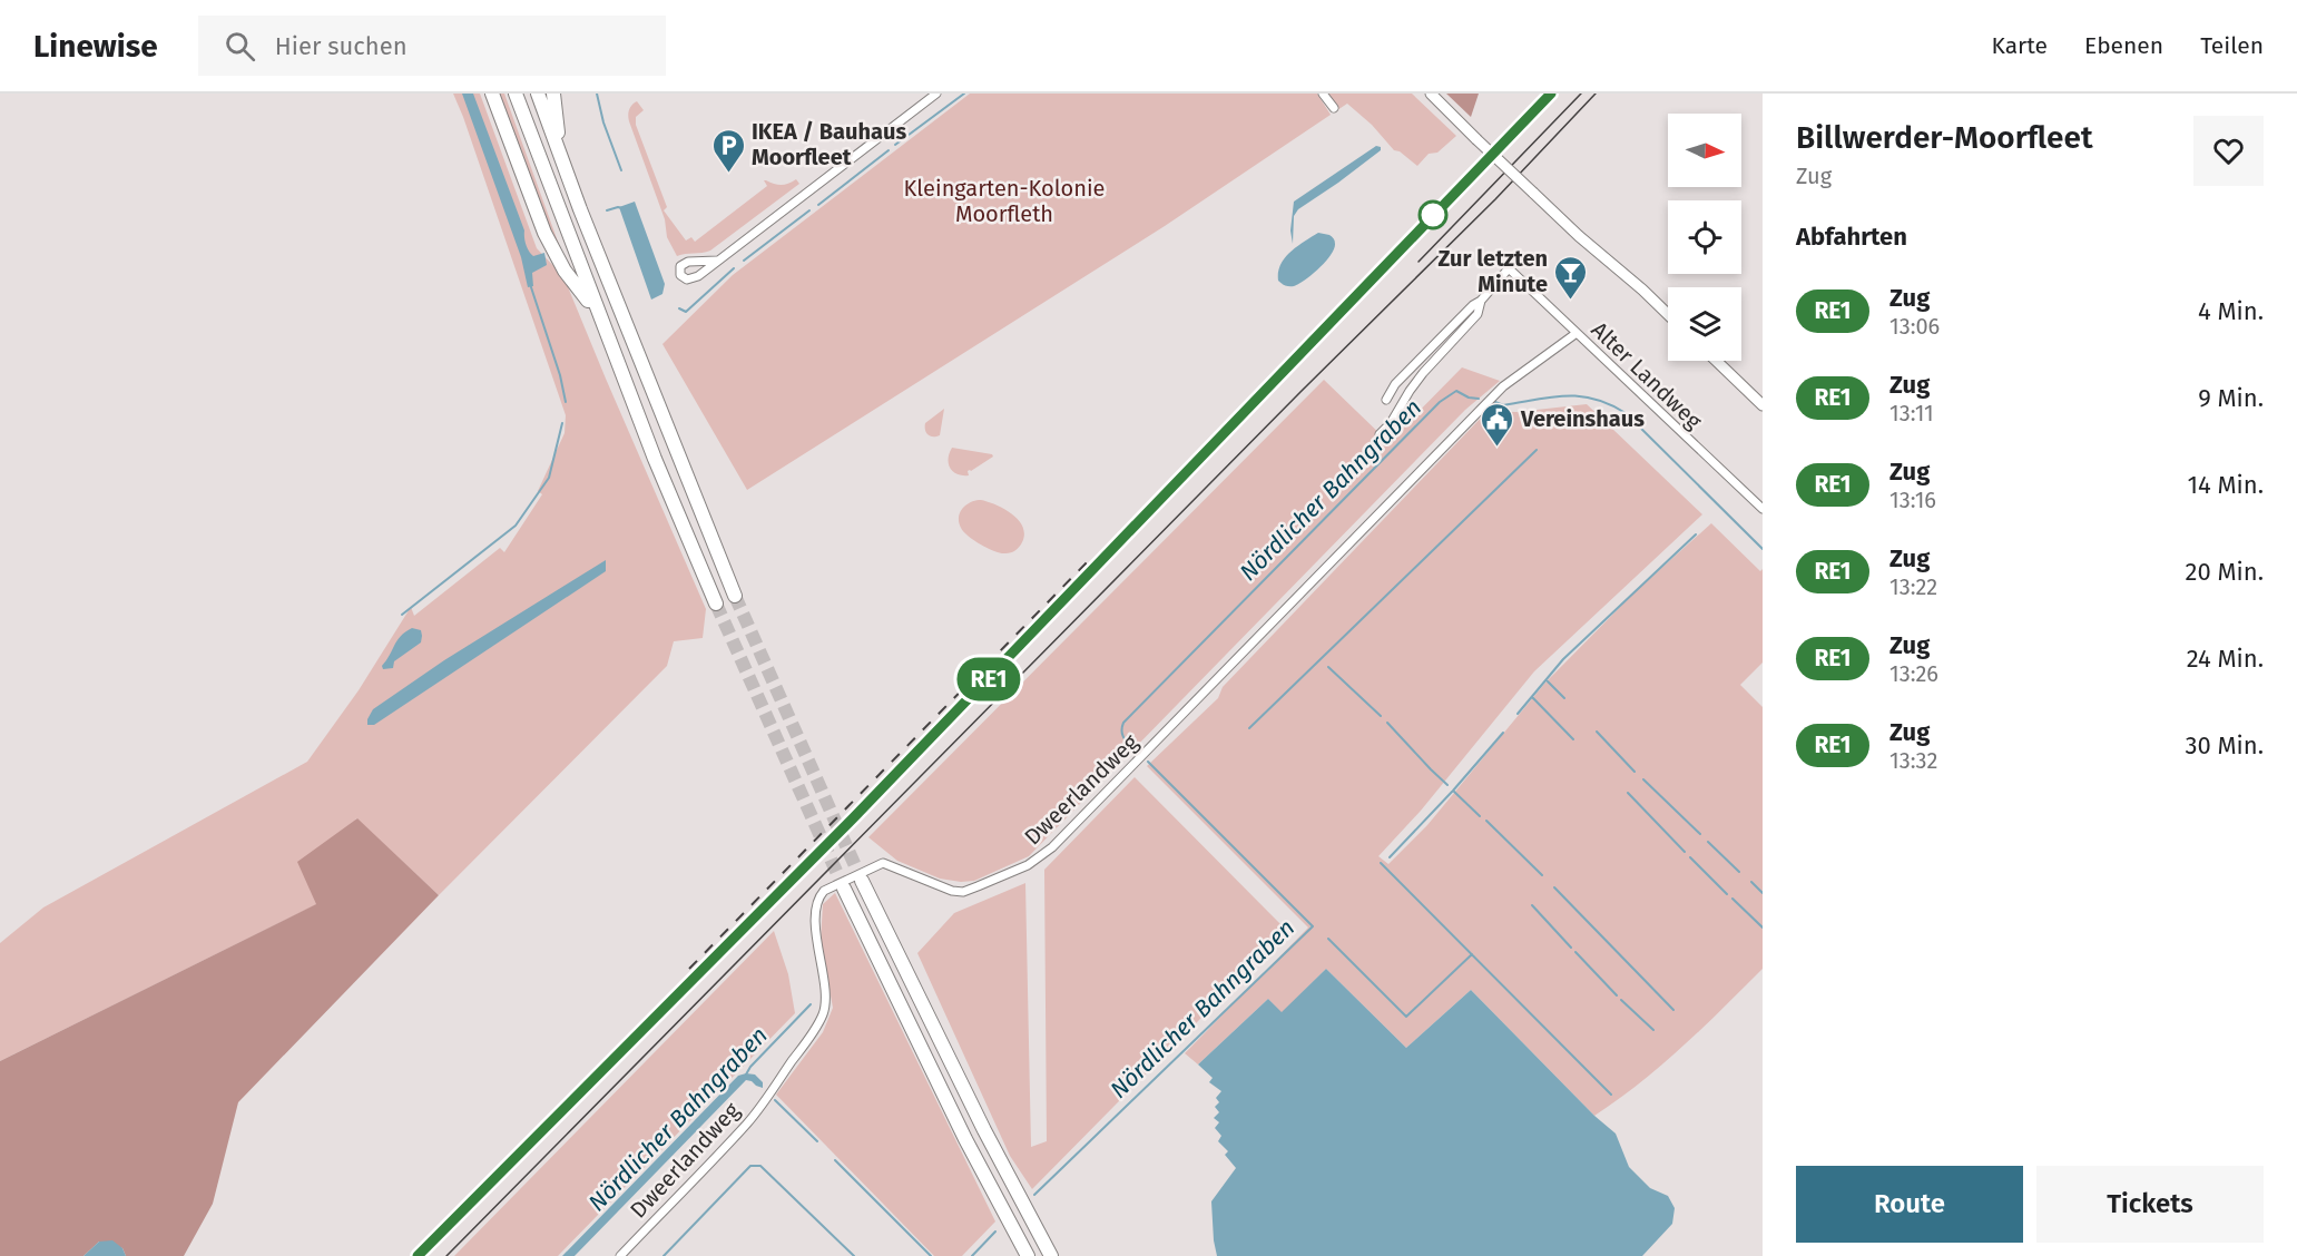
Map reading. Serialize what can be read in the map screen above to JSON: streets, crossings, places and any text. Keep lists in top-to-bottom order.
{
  "streets": {
    "street": ["Alter Landweg", "Dweerlandweg"]
  },
  "crossings": [
    ["Alter Landweg", "Dweerlandweg"]
  ],
  "water": ["Nördlicher Bahngraben"],
  "parks": ["Kleingarten-Kolonie Moorfleth"],
  "places": {
    "parking": ["IKEA / Bauhaus Moorfleet"],
    "bar": ["Zur letzten Minute"],
    "public building": ["Vereinshaus"]
  },
  "north": "right",
  "page": {
    "header": "Linewise",
    "search": "Hier suchen",
    "nav": ["Karte", "Ebenen", "Teilen"],
    "on_map": "RE1",
    "heading": [
      ["Billwerder-Moorfleet", "Zug"],
      "Abfahrten"
    ],
    "list": [
      {
        "mark": "RE1",
        "name": "Zug",
        "note": "13:06",
        "value": "4 Min."
      },
      {
        "mark": "RE1",
        "name": "Zug",
        "note": "13:11",
        "value": "9 Min."
      },
      {
        "mark": "RE1",
        "name": "Zug",
        "note": "13:16",
        "value": "14 Min."
      },
      {
        "mark": "RE1",
        "name": "Zug",
        "note": "13:22",
        "value": "20 Min."
      },
      {
        "mark": "RE1",
        "name": "Zug",
        "note": "13:26",
        "value": "24 Min."
      },
      {
        "mark": "RE1",
        "name": "Zug",
        "note": "13:32",
        "value": "30 Min."
      }
    ],
    "buttons": ["Route", "Tickets"]
  }
}
